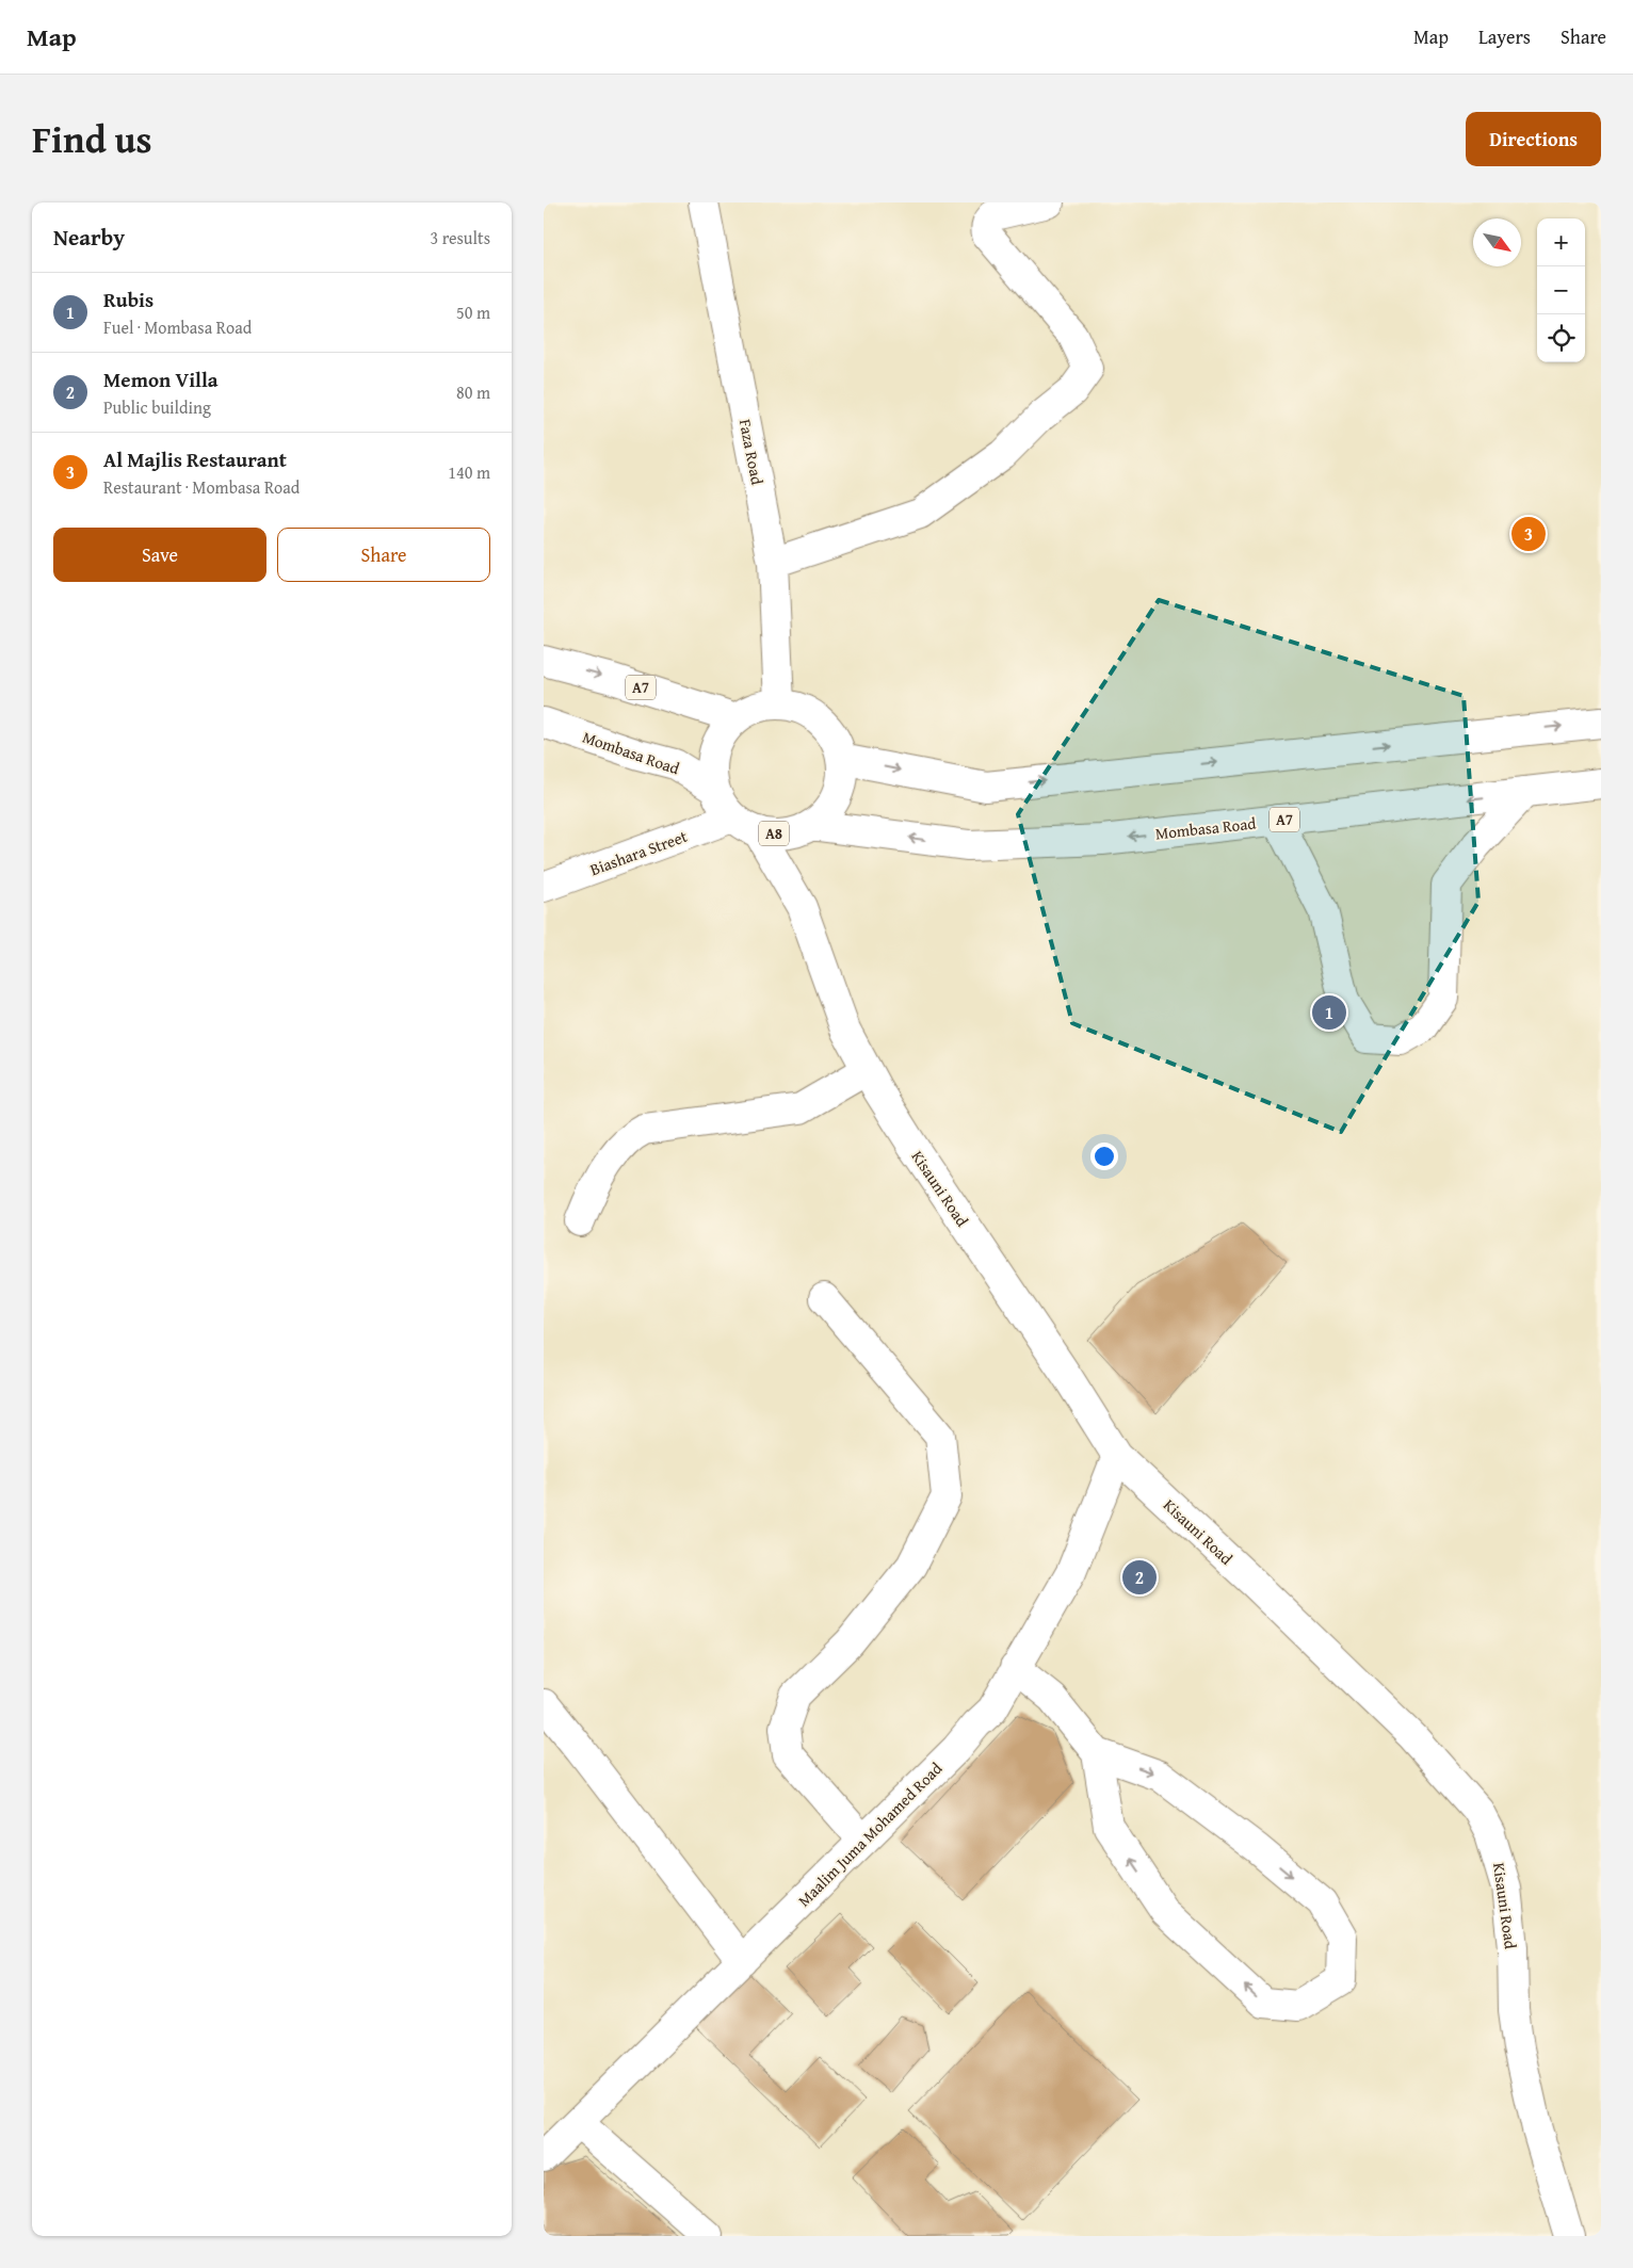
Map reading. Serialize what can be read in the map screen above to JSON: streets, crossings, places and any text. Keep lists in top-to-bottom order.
{
  "streets": {
    "main road": [
      "Faza Road",
      "A7",
      "Mombasa Road",
      "A8",
      "Biashara Street",
      "Kisauni Road",
      "Maalim Juma Mohamed Road"
    ]
  },
  "crossings": [
    ["Faza Road", "A7"],
    ["Faza Road", "Mombasa Road"],
    ["Faza Road", "A8"],
    ["Faza Road", "Biashara Street"],
    ["Faza Road", "Kisauni Road"],
    ["A7", "Mombasa Road"],
    ["A7", "A8"],
    ["A7", "Biashara Street"],
    ["A7", "Kisauni Road"],
    ["Mombasa Road", "A8"],
    ["Mombasa Road", "Biashara Street"],
    ["Mombasa Road", "Kisauni Road"],
    ["A8", "Biashara Street"],
    ["A8", "Kisauni Road"],
    ["Biashara Street", "Kisauni Road"],
    ["Kisauni Road", "Maalim Juma Mohamed Road"]
  ],
  "north": "bottom right",
  "page": {
    "header": "Map",
    "nav": ["Map", "Layers", "Share"],
    "title": "Find us",
    "buttons": [
      "Directions",
      ["Save", "Share"]
    ],
    "heading": ["Nearby", "3 results"],
    "map_buttons": ["+", "−"],
    "list": [
      {
        "mark": "1",
        "name": "Rubis",
        "note": "Fuel · Mombasa Road",
        "value": "50 m"
      },
      {
        "mark": "2",
        "name": "Memon Villa",
        "note": "Public building",
        "value": "80 m"
      },
      {
        "mark": "3",
        "name": "Al Majlis Restaurant",
        "note": "Restaurant · Mombasa Road",
        "value": "140 m"
      }
    ],
    "pins": ["3", "1", "2"]
  }
}
